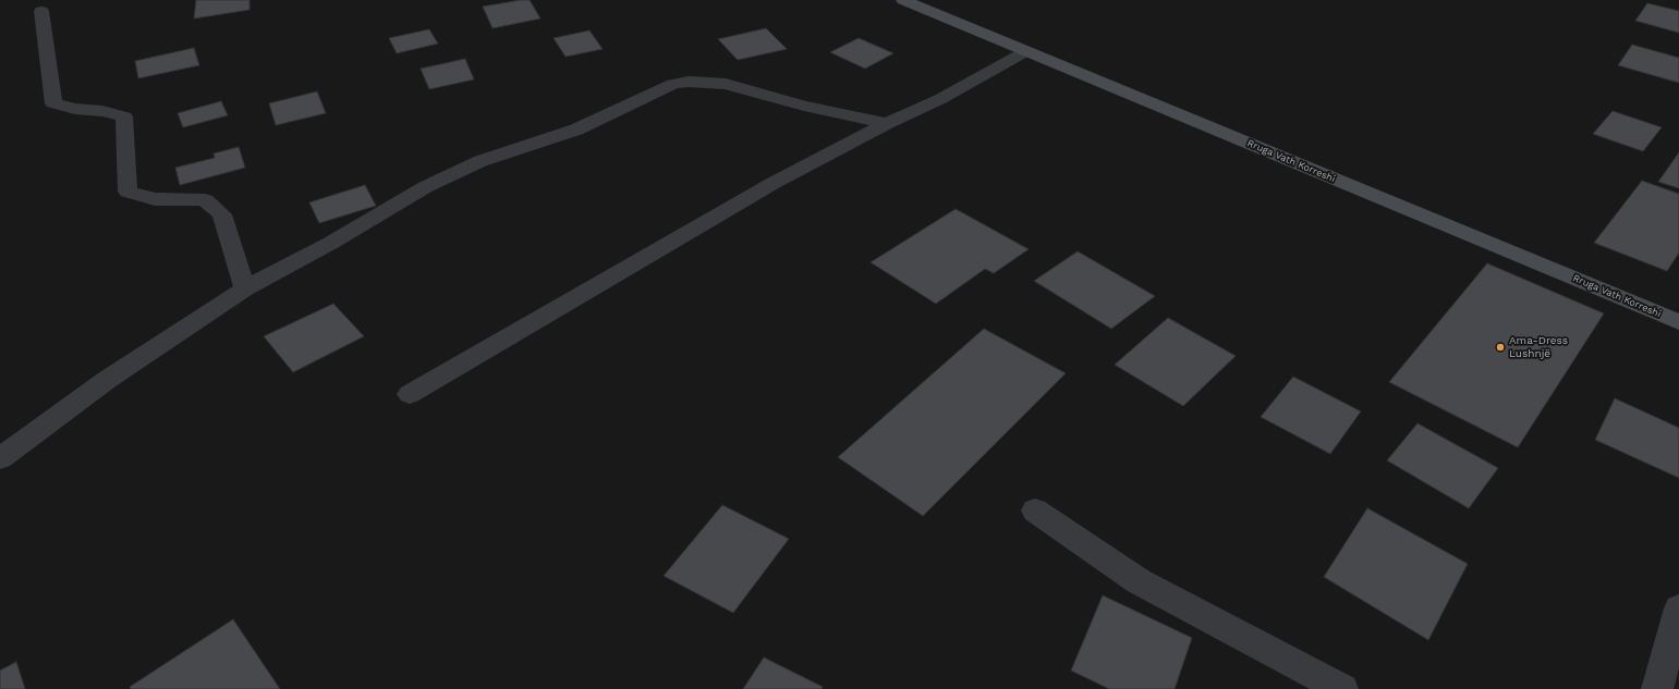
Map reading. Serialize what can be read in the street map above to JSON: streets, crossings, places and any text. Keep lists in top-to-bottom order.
{
  "streets": {
    "main road": ["Rruga Vath Korreshi"]
  },
  "places": ["Ama-Dress Lushnjë"]
}
